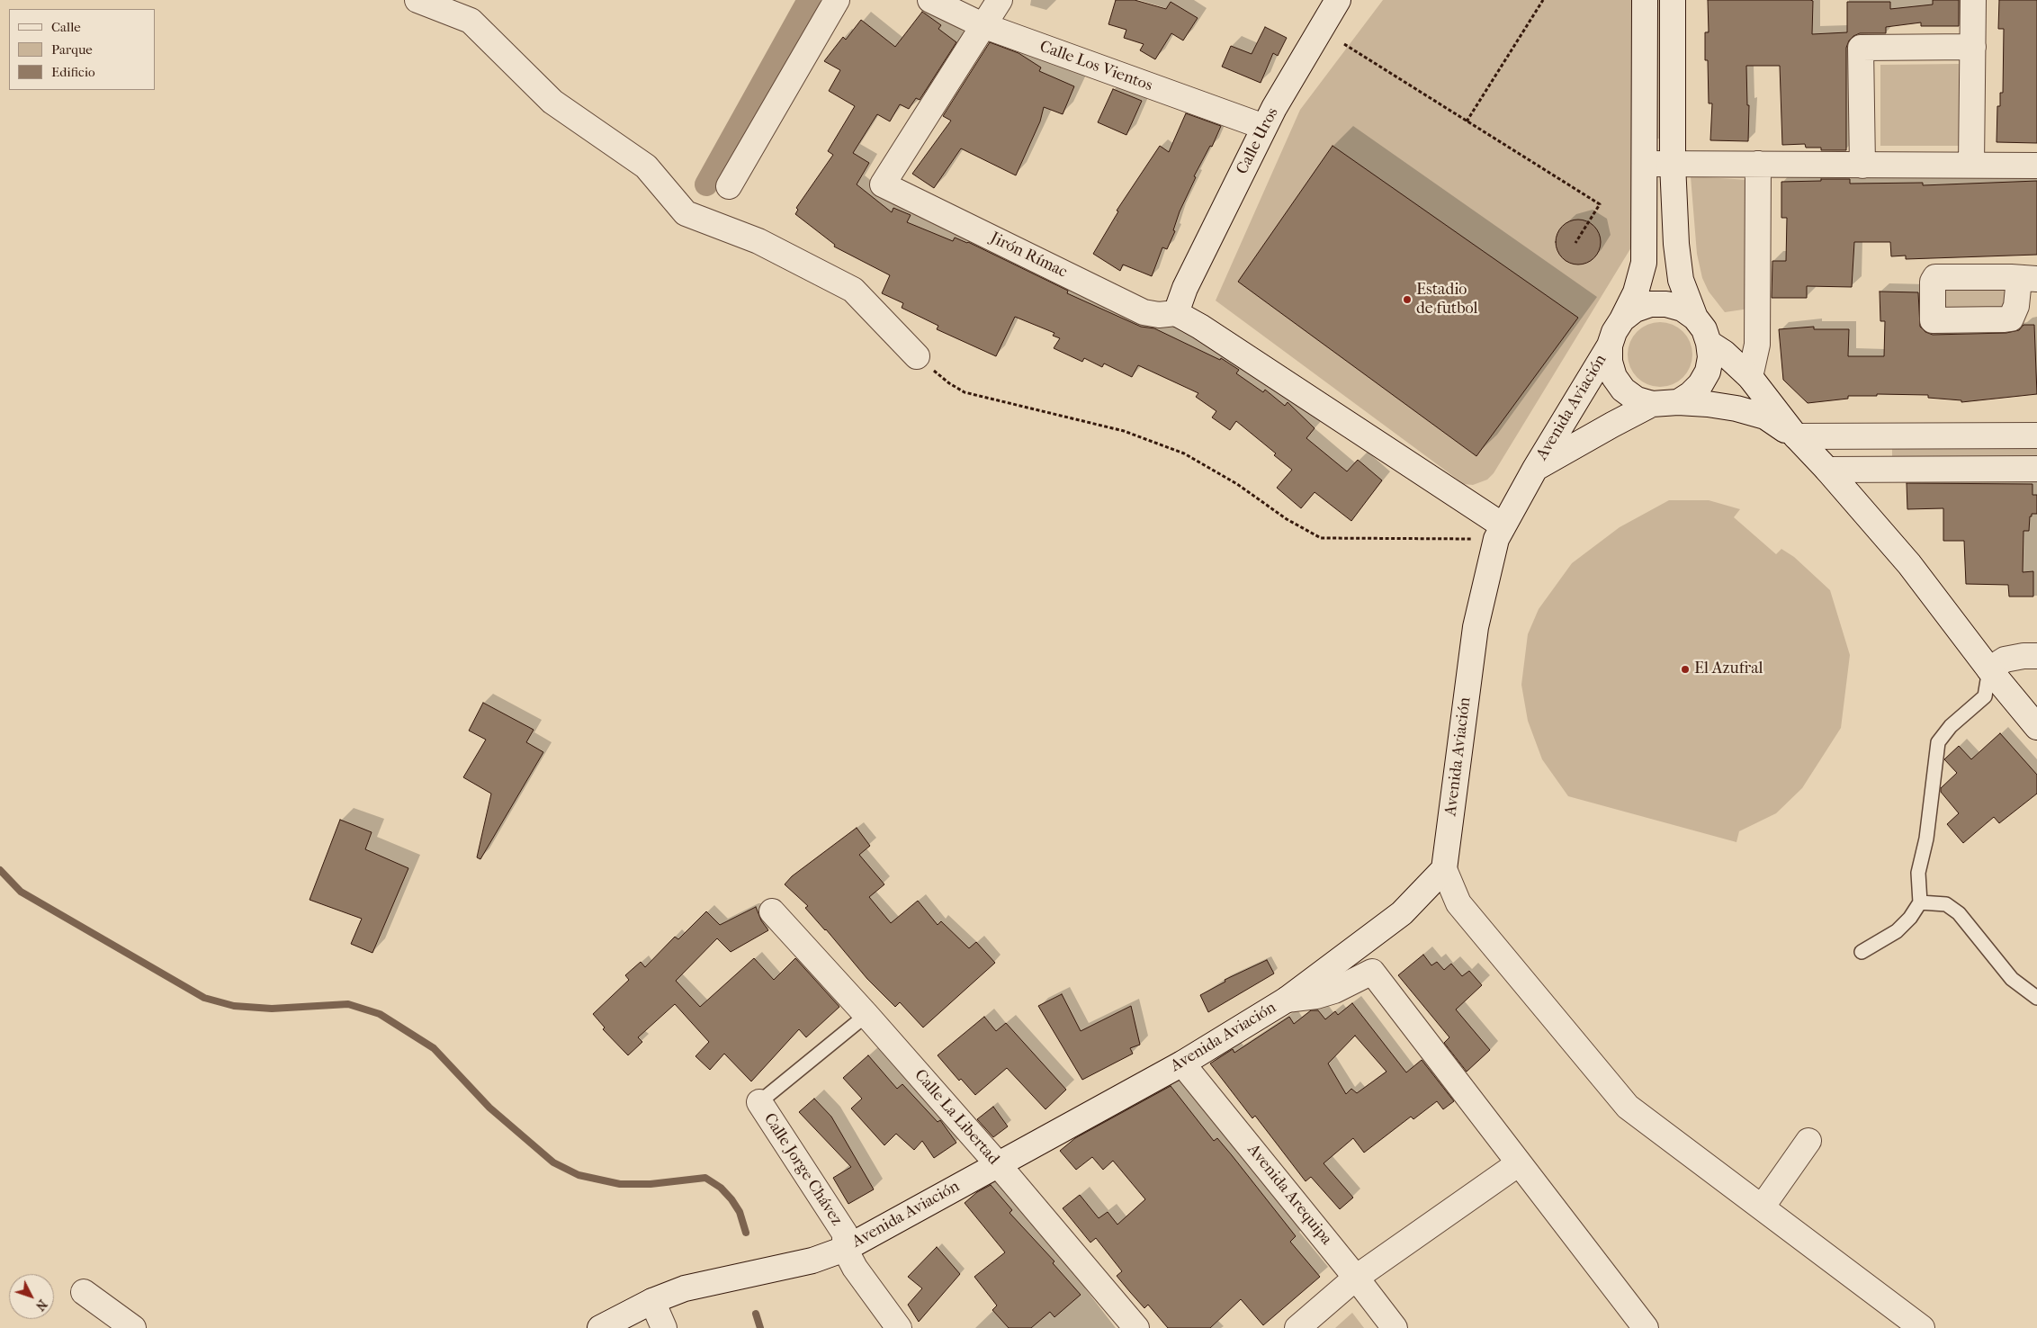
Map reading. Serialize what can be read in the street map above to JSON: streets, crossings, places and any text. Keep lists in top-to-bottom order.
{
  "streets": {
    "street": [
      "Calle Los Vientos",
      "Calle Uros",
      "Jirón Rímac",
      "Avenida Aviación",
      "Calle La Libertad",
      "Calle Jorge Chávez",
      "Avenida Arequipa"
    ]
  },
  "crossings": [
    ["Calle Los Vientos", "Calle Uros"],
    ["Calle Los Vientos", "Jirón Rímac"],
    ["Calle Uros", "Jirón Rímac"],
    ["Avenida Aviación", "Calle La Libertad"],
    ["Avenida Aviación", "Calle Jorge Chávez"],
    ["Avenida Aviación", "Avenida Arequipa"]
  ],
  "places": ["Estadio de futbol", "El Azufral"],
  "legend": ["Calle", "Parque", "Edificio"],
  "north": "bottom right"
}
